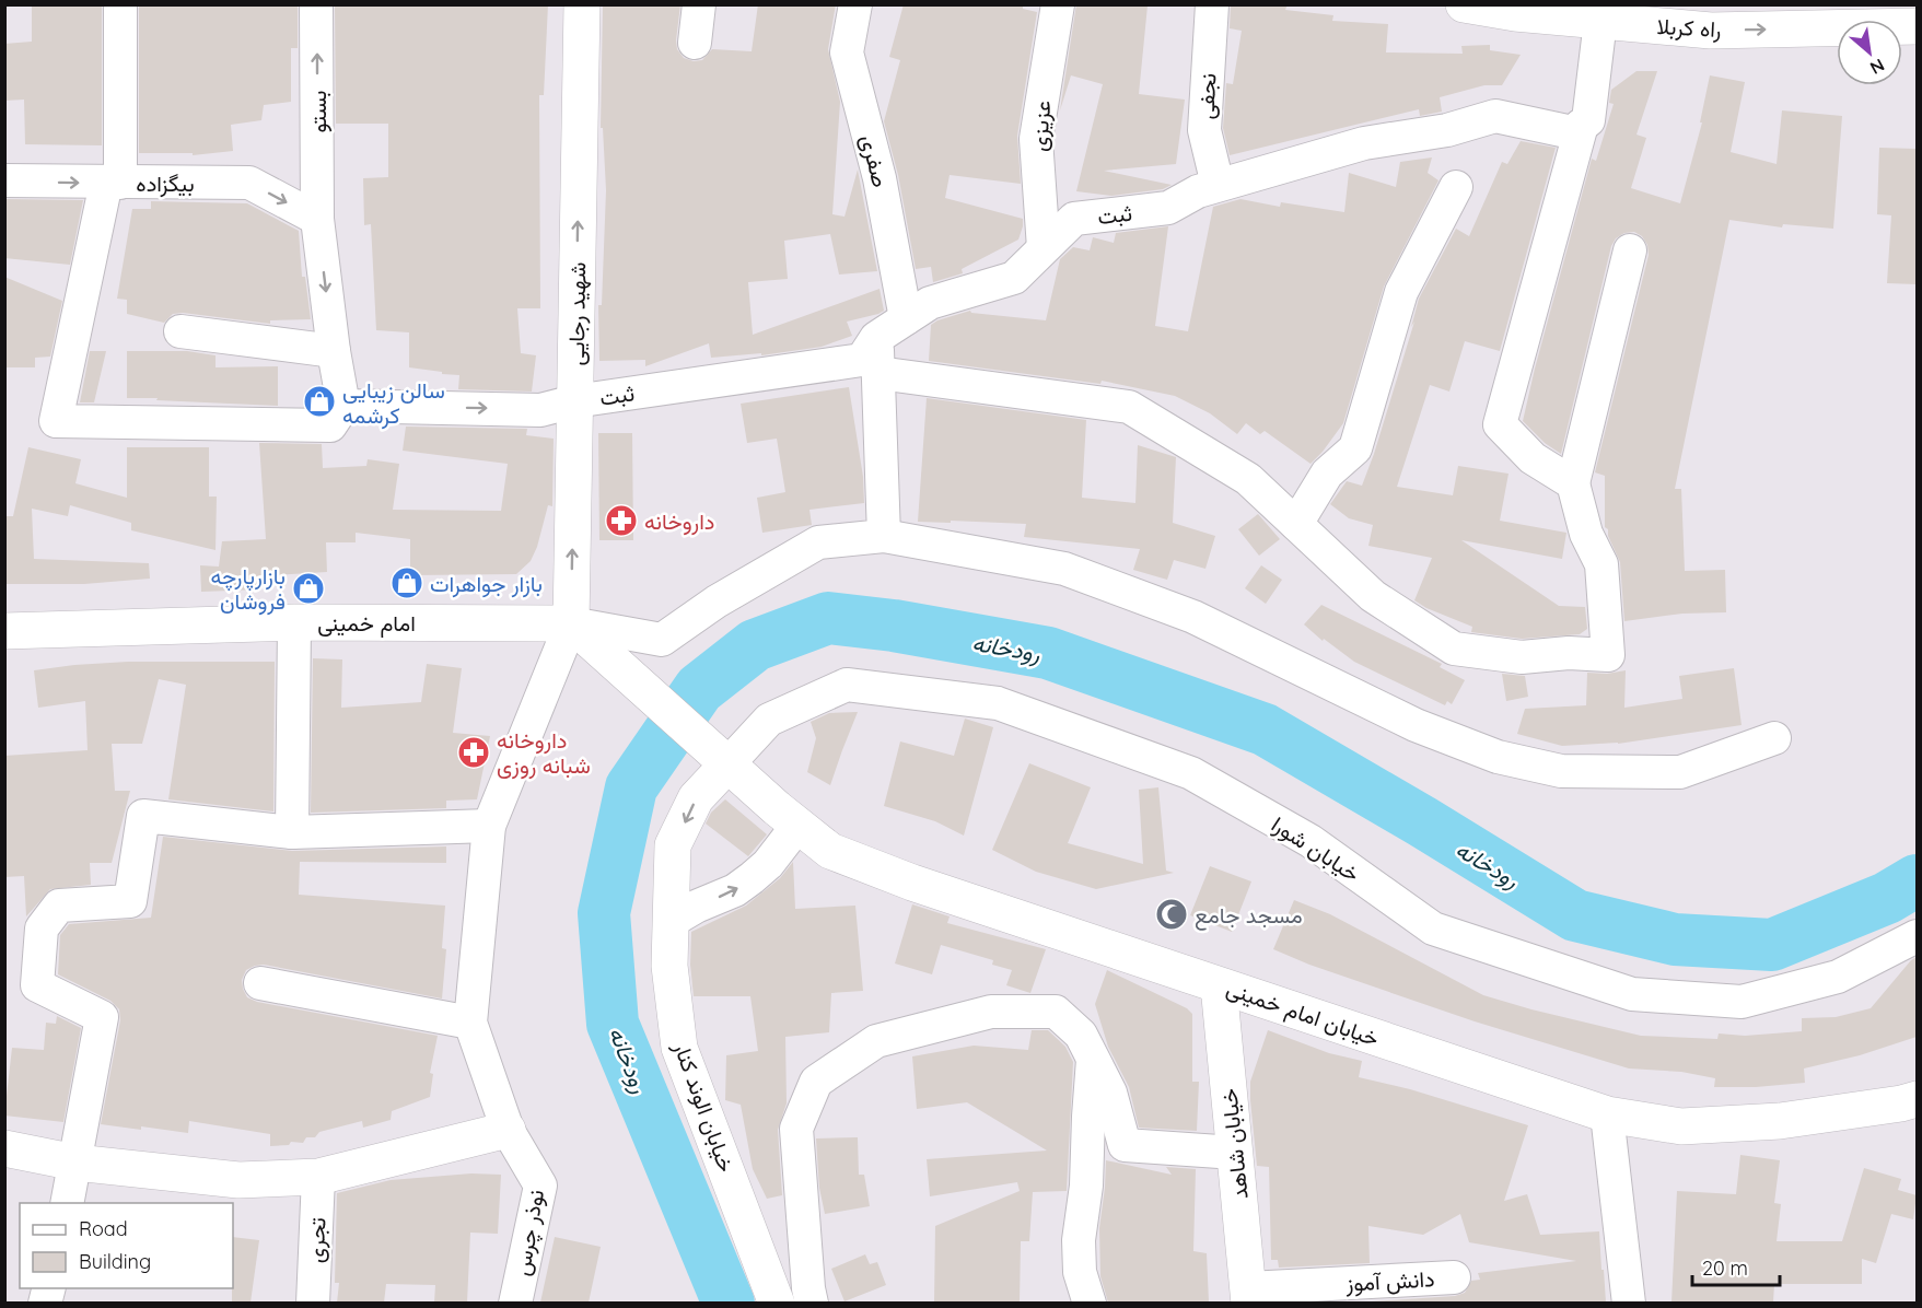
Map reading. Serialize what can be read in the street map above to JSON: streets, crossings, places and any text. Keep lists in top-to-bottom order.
{
  "streets": {
    "main road": [
      "راه کربلا",
      "شهید رجایی",
      "امام خمینی",
      "خیابان امام خمینی",
      "خیابان الوند کنار",
      "خیابان شاهد"
    ],
    "street": [
      "نجفی",
      "بستو",
      "عزیزی",
      "صفری",
      "بیگزاده",
      "ثبت",
      "خیابان شورا",
      "نوذر چرس",
      "تجری",
      "دانش آموز"
    ]
  },
  "crossings": [
    ["نجفی", "ثبت"],
    ["بستو", "بیگزاده"],
    ["عزیزی", "ثبت"],
    ["صفری", "ثبت"],
    ["ثبت", "شهید رجایی"],
    ["شهید رجایی", "امام خمینی"],
    ["شهید رجایی", "خیابان امام خمینی"],
    ["امام خمینی", "خیابان امام خمینی"],
    ["خیابان شورا", "خیابان امام خمینی"],
    ["خیابان شورا", "خیابان الوند کنار"],
    ["خیابان امام خمینی", "خیابان الوند کنار"],
    ["خیابان امام خمینی", "خیابان شاهد"],
    ["خیابان شاهد", "دانش آموز"]
  ],
  "one_way": ["راه کربلا", "بیگزاده", "شهید رجایی"],
  "water": ["رودخانه"],
  "places": {
    "shop": ["سالن زیبایی کرشمه", "بازار جواهرات", "بازارپارچه فروشان"],
    "pharmacy": ["داروخانه", "داروخانه شبانه روزی"],
    "mosque": ["مسجد جامع"]
  },
  "legend": ["Road", "Building"],
  "scale_bar": "20 m",
  "north": "bottom right"
}
